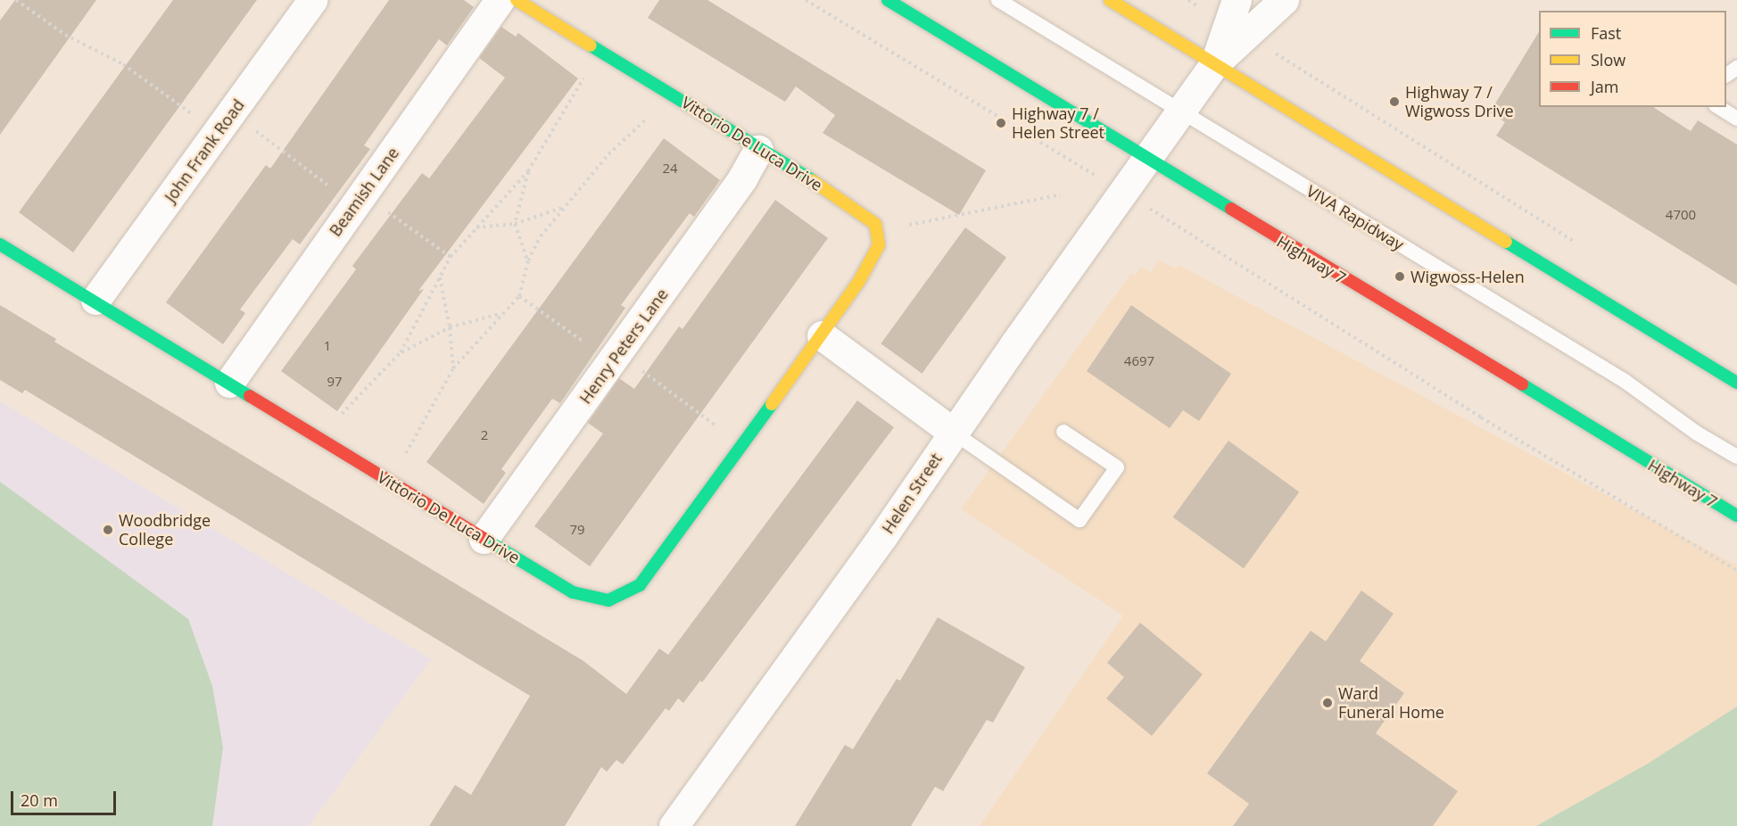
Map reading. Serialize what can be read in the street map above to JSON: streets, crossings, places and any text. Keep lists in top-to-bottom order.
{
  "streets": {
    "main road": ["Vittorio De Luca Drive", "Highway 7"],
    "street": [
      "John Frank Road",
      "Beamish Lane",
      "Henry Peters Lane",
      "Helen Street"
    ],
    "lane": ["VIVA Rapidway"]
  },
  "crossings": [
    ["Vittorio De Luca Drive", "John Frank Road"],
    ["Vittorio De Luca Drive", "Beamish Lane"],
    ["Vittorio De Luca Drive", "Henry Peters Lane"],
    ["VIVA Rapidway", "Helen Street"],
    ["Highway 7", "Helen Street"]
  ],
  "places": [
    "Highway 7 / Wigwoss Drive",
    "Highway 7 / Helen Street",
    "Wigwoss-Helen",
    "Woodbridge College",
    "Ward Funeral Home"
  ],
  "house_numbers": [
    "24",
    "4700",
    "1",
    "4697",
    "97",
    "2",
    "79"
  ],
  "legend": ["Fast", "Slow", "Jam"],
  "scale_bar": "20 m"
}
